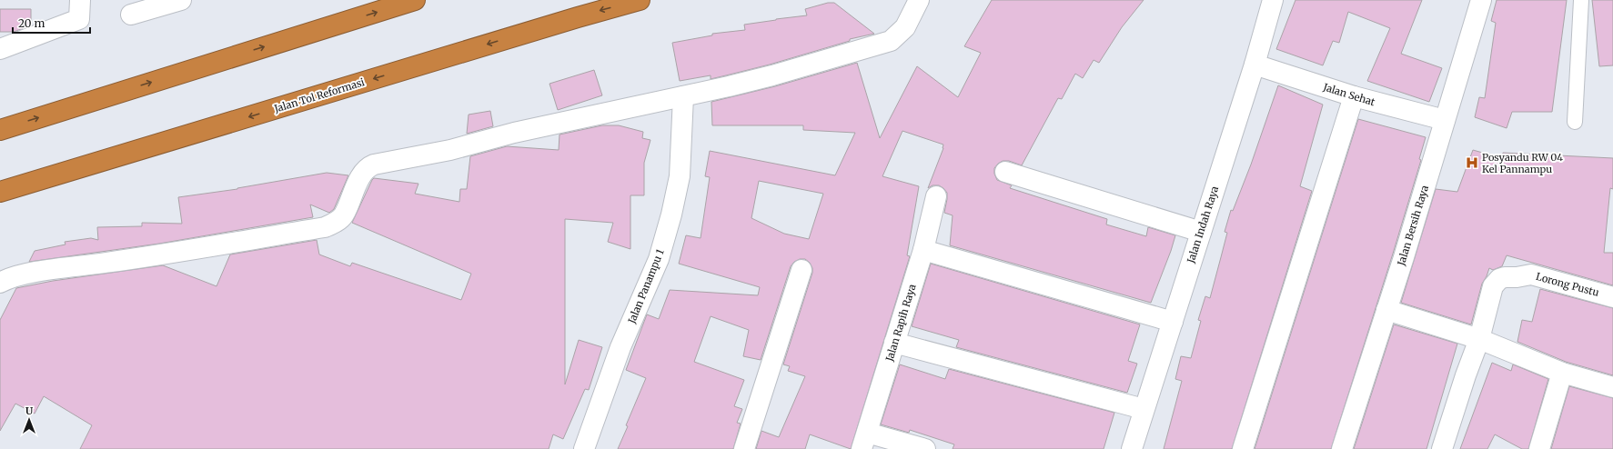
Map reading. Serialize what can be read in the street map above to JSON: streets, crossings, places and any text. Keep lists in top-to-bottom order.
{
  "streets": {
    "highway": ["Jalan Tol Reformasi"],
    "street": [
      "Jalan Sehat",
      "Jalan Indah Raya",
      "Jalan Bersih Raya",
      "Lorong Pustu",
      "Jalan Panampu 1",
      "Jalan Rapih Raya"
    ]
  },
  "crossings": [
    ["Jalan Sehat", "Jalan Indah Raya"],
    ["Jalan Sehat", "Jalan Bersih Raya"]
  ],
  "places": {
    "hospital": ["Posyandu RW 04 Kel Pannampu"]
  },
  "scale_bar": "20 m",
  "north": "top"
}
